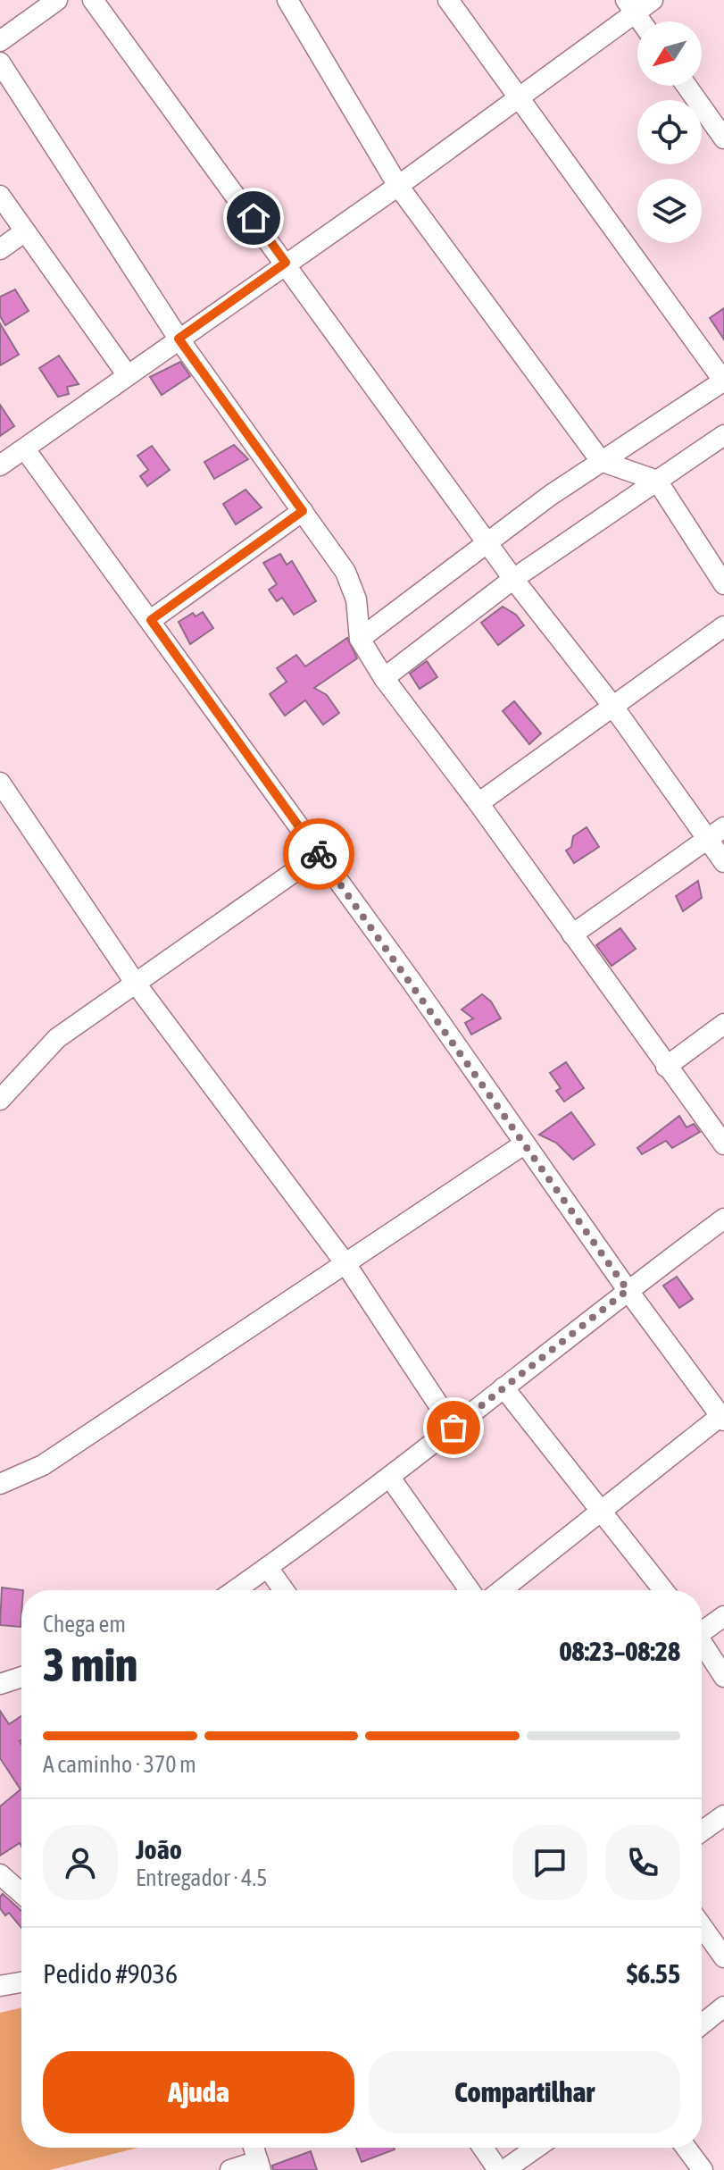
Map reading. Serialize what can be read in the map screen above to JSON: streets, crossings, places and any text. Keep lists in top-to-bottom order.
{
  "north": "bottom left",
  "page": {
    "heading": ["3 min", "Chega em", "08:23–08:28"],
    "panel": [
      "João",
      "Entregador · 4.5",
      "Pedido #9036",
      "$6.55"
    ],
    "bar": "A caminho · 370 m",
    "buttons": ["Ajuda", "Compartilhar"]
  }
}
